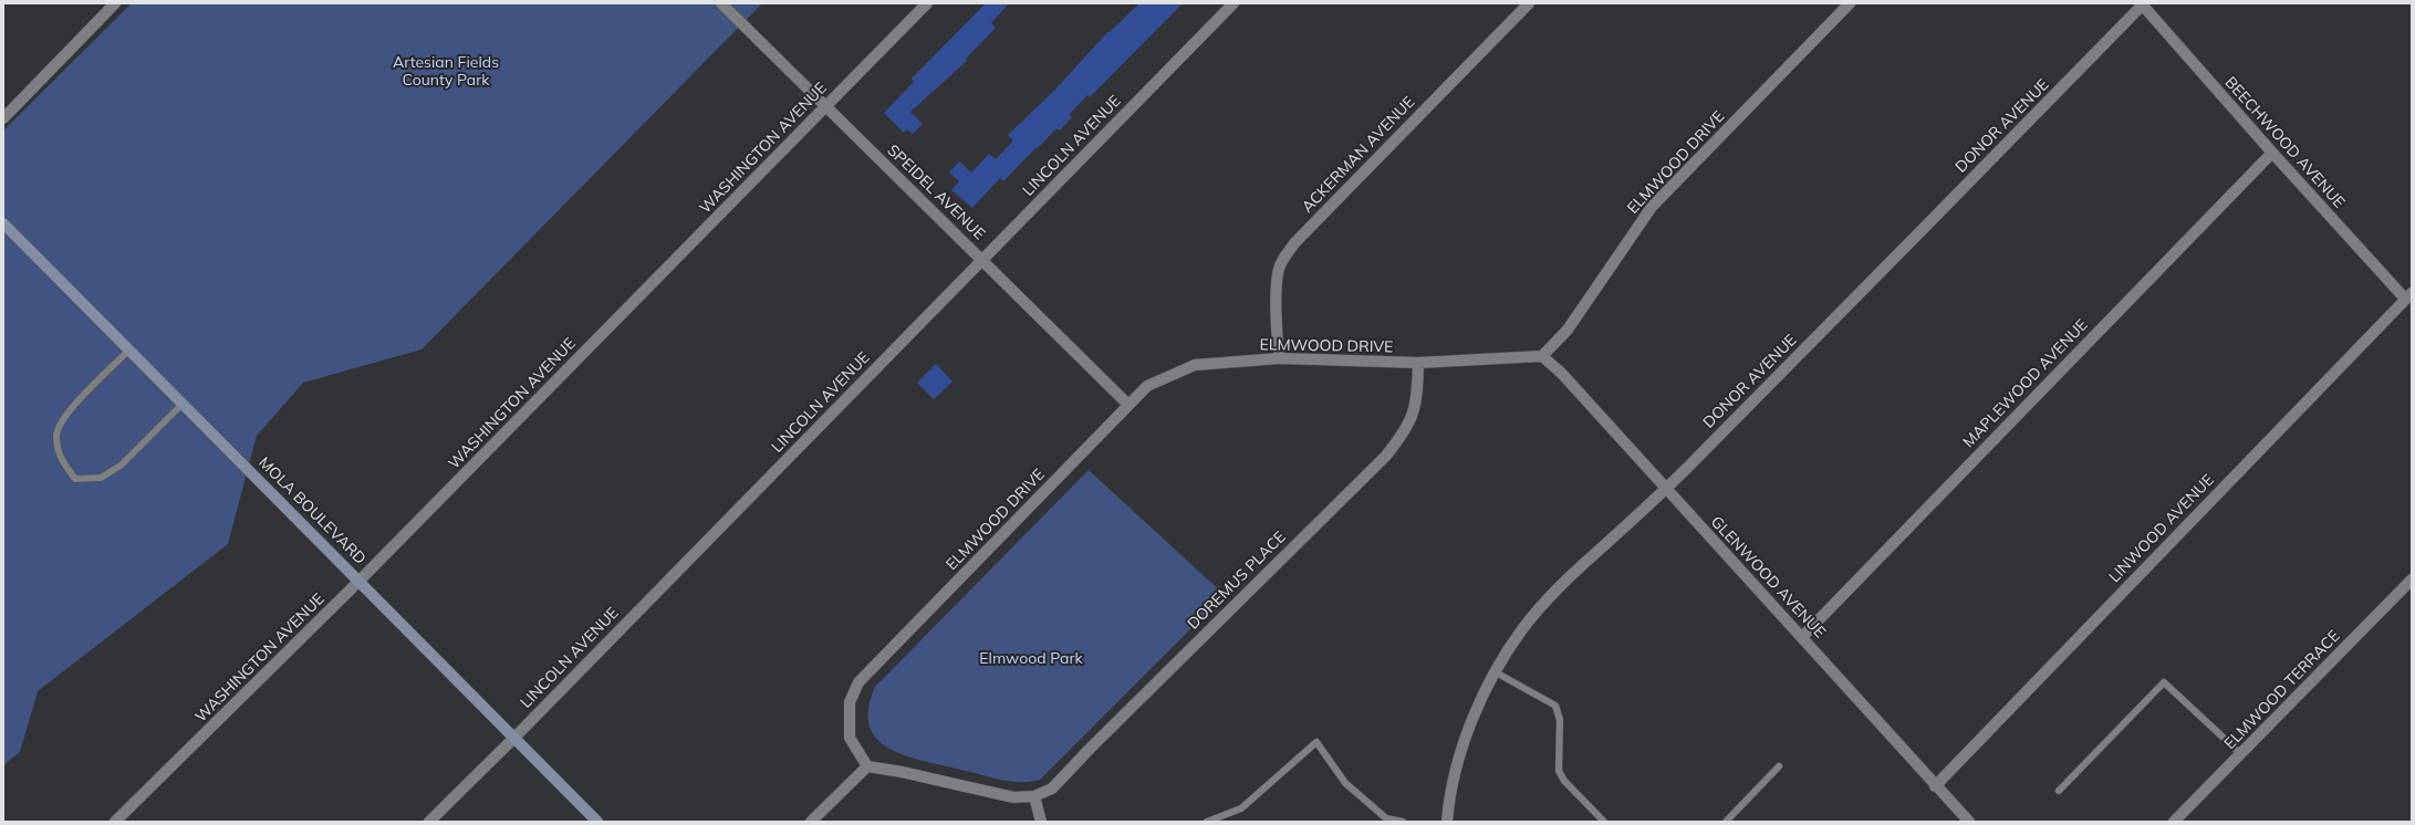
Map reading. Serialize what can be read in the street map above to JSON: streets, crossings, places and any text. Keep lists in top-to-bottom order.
{
  "streets": {
    "street": [
      "DONOR AVENUE",
      "BEECHWOOD AVENUE",
      "LINCOLN AVENUE",
      "WASHINGTON AVENUE",
      "ACKERMAN AVENUE",
      "ELMWOOD DRIVE",
      "SPEIDEL AVENUE",
      "MAPLEWOOD AVENUE",
      "MOLA BOULEVARD",
      "LINWOOD AVENUE",
      "GLENWOOD AVENUE",
      "DOREMUS PLACE",
      "ELMWOOD TERRACE"
    ]
  },
  "crossings": [
    ["DONOR AVENUE", "BEECHWOOD AVENUE"],
    ["DONOR AVENUE", "GLENWOOD AVENUE"],
    ["BEECHWOOD AVENUE", "MAPLEWOOD AVENUE"],
    ["BEECHWOOD AVENUE", "LINWOOD AVENUE"],
    ["LINCOLN AVENUE", "SPEIDEL AVENUE"],
    ["LINCOLN AVENUE", "MOLA BOULEVARD"],
    ["WASHINGTON AVENUE", "SPEIDEL AVENUE"],
    ["WASHINGTON AVENUE", "MOLA BOULEVARD"],
    ["ACKERMAN AVENUE", "ELMWOOD DRIVE"],
    ["ELMWOOD DRIVE", "SPEIDEL AVENUE"],
    ["ELMWOOD DRIVE", "GLENWOOD AVENUE"],
    ["ELMWOOD DRIVE", "DOREMUS PLACE"],
    ["MAPLEWOOD AVENUE", "GLENWOOD AVENUE"],
    ["LINWOOD AVENUE", "GLENWOOD AVENUE"]
  ],
  "parks": ["Artesian Fields County Park", "Elmwood Park"]
}
